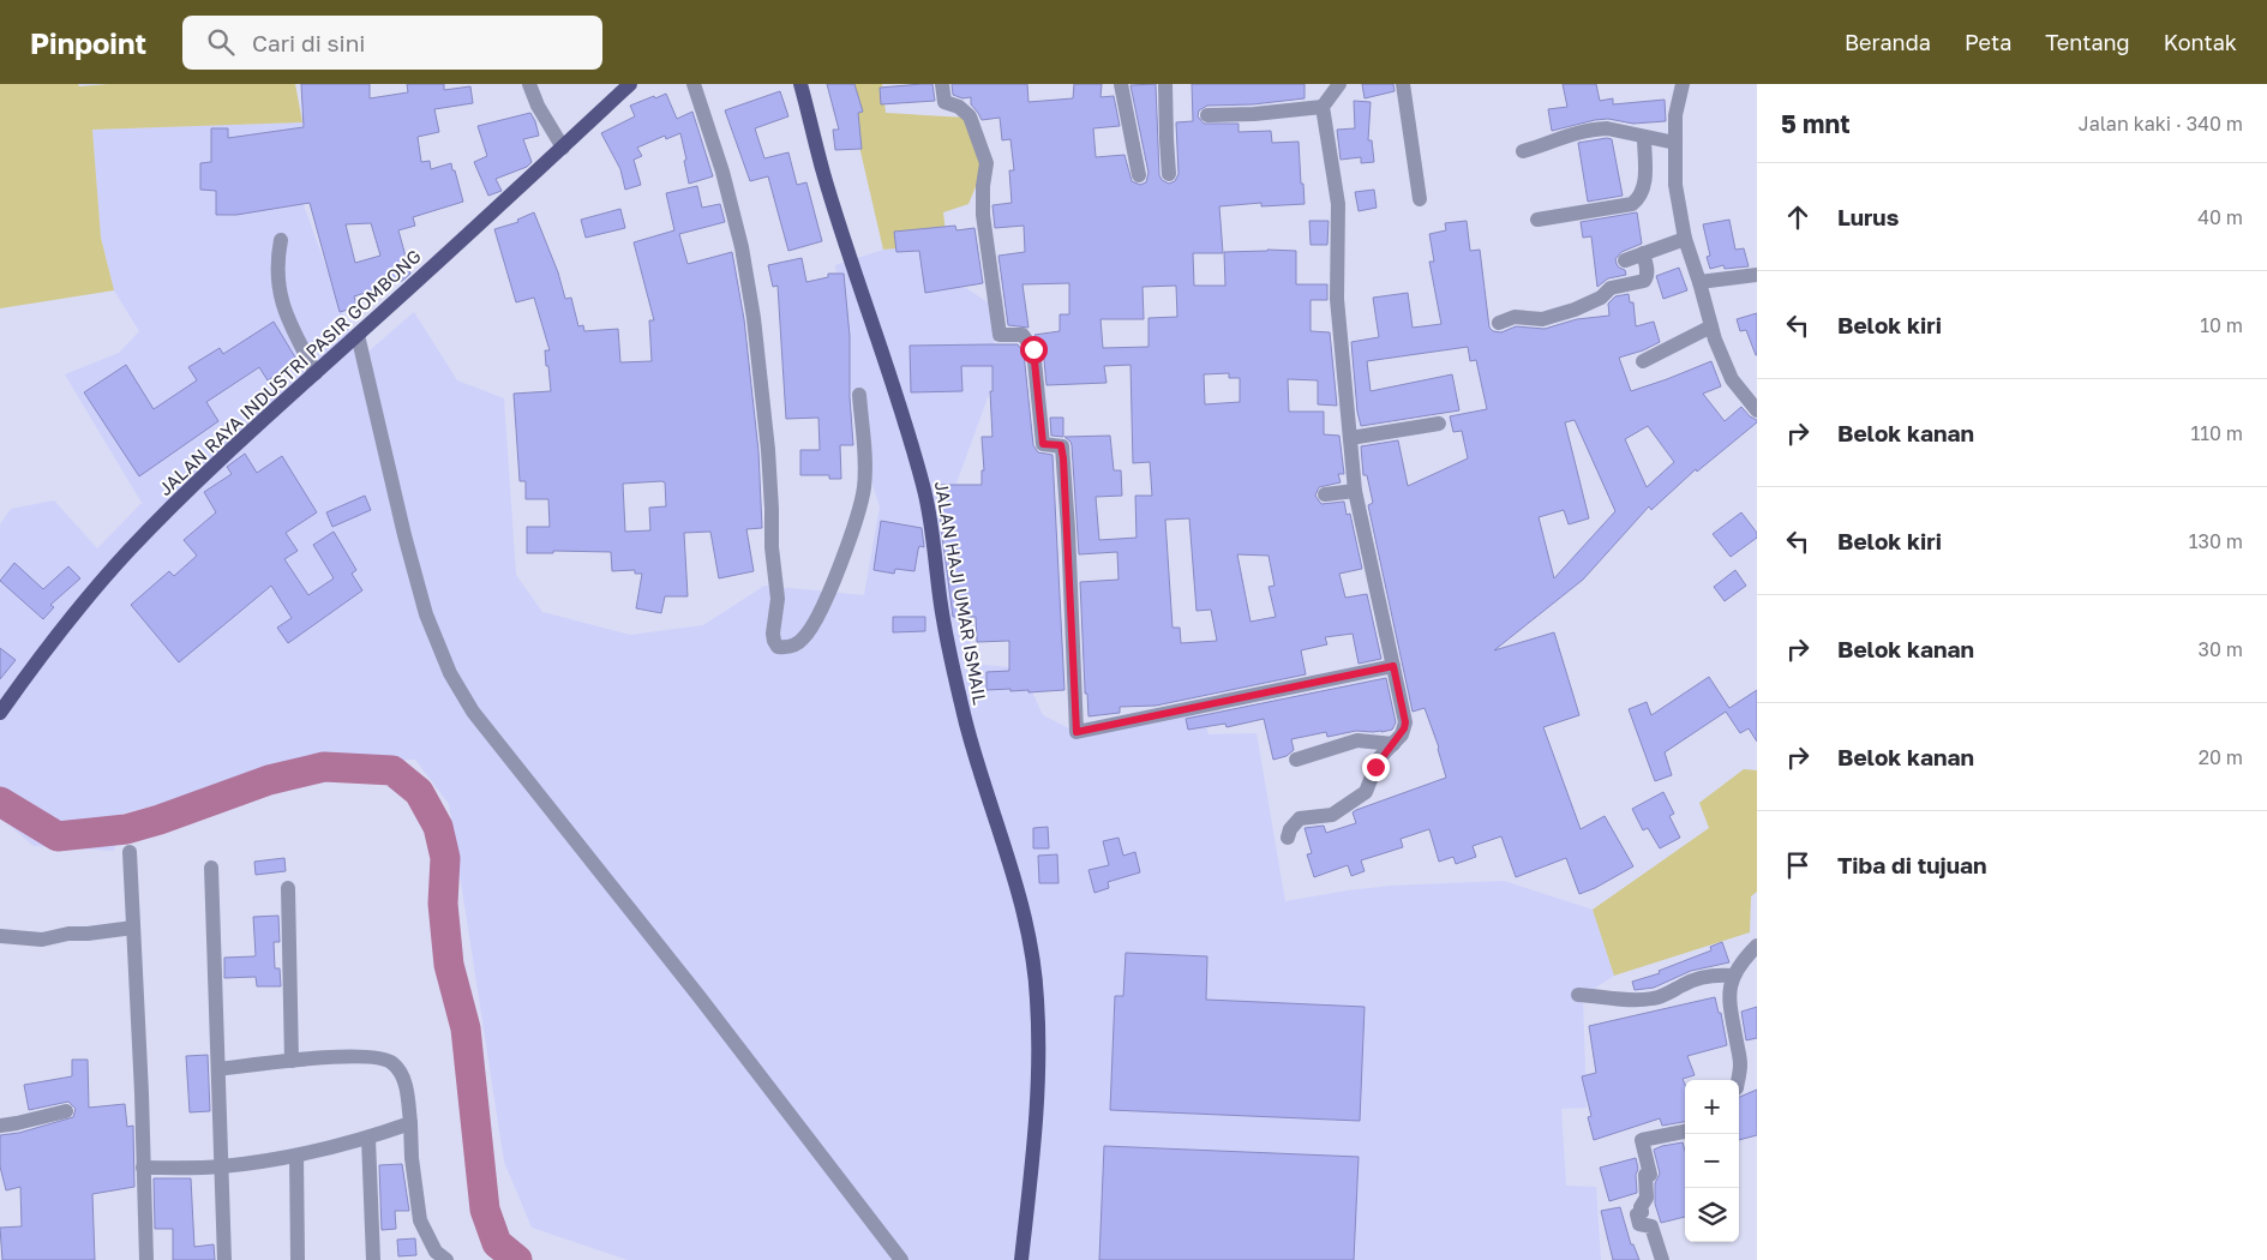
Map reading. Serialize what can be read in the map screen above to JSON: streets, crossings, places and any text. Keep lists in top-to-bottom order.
{
  "streets": {
    "main road": ["JALAN RAYA INDUSTRI PASIR GOMBONG", "JALAN HAJI UMAR ISMAIL"]
  },
  "page": {
    "header": "Pinpoint",
    "search": "Cari di sini",
    "nav": [
      "Beranda",
      "Peta",
      "Tentang",
      "Kontak"
    ],
    "heading": ["5 mnt", "Jalan kaki · 340 m"],
    "list": [
      ["Lurus", "40 m"],
      ["Belok kiri", "10 m"],
      ["Belok kanan", "110 m"],
      ["Belok kiri", "130 m"],
      ["Belok kanan", "30 m"],
      ["Belok kanan", "20 m"],
      "Tiba di tujuan"
    ],
    "map_buttons": ["+", "−"]
  }
}
